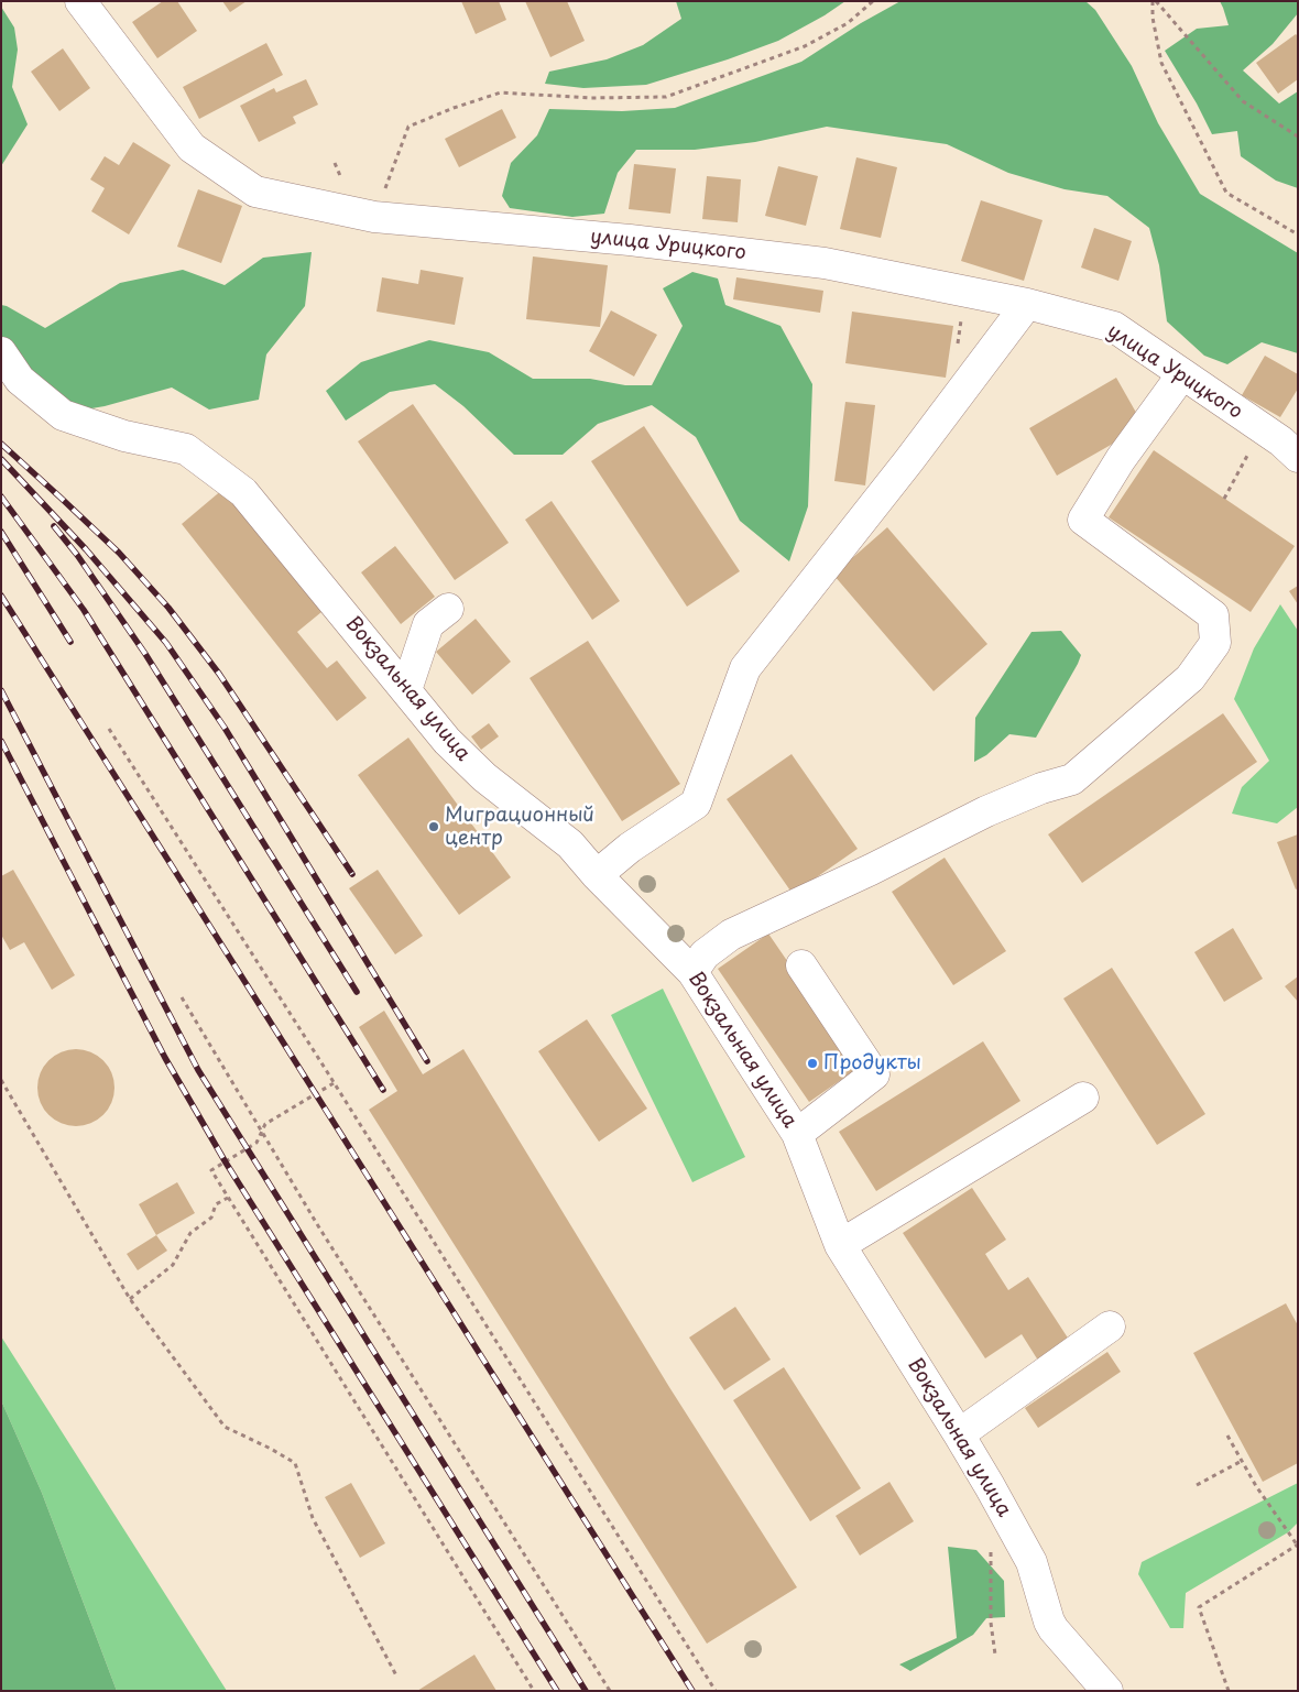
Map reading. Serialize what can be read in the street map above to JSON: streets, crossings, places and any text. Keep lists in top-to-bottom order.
{
  "streets": {
    "street": ["улица Урицкого", "Вокзальная улица"]
  },
  "places": ["Миграционный центр", "Продукты"]
}
